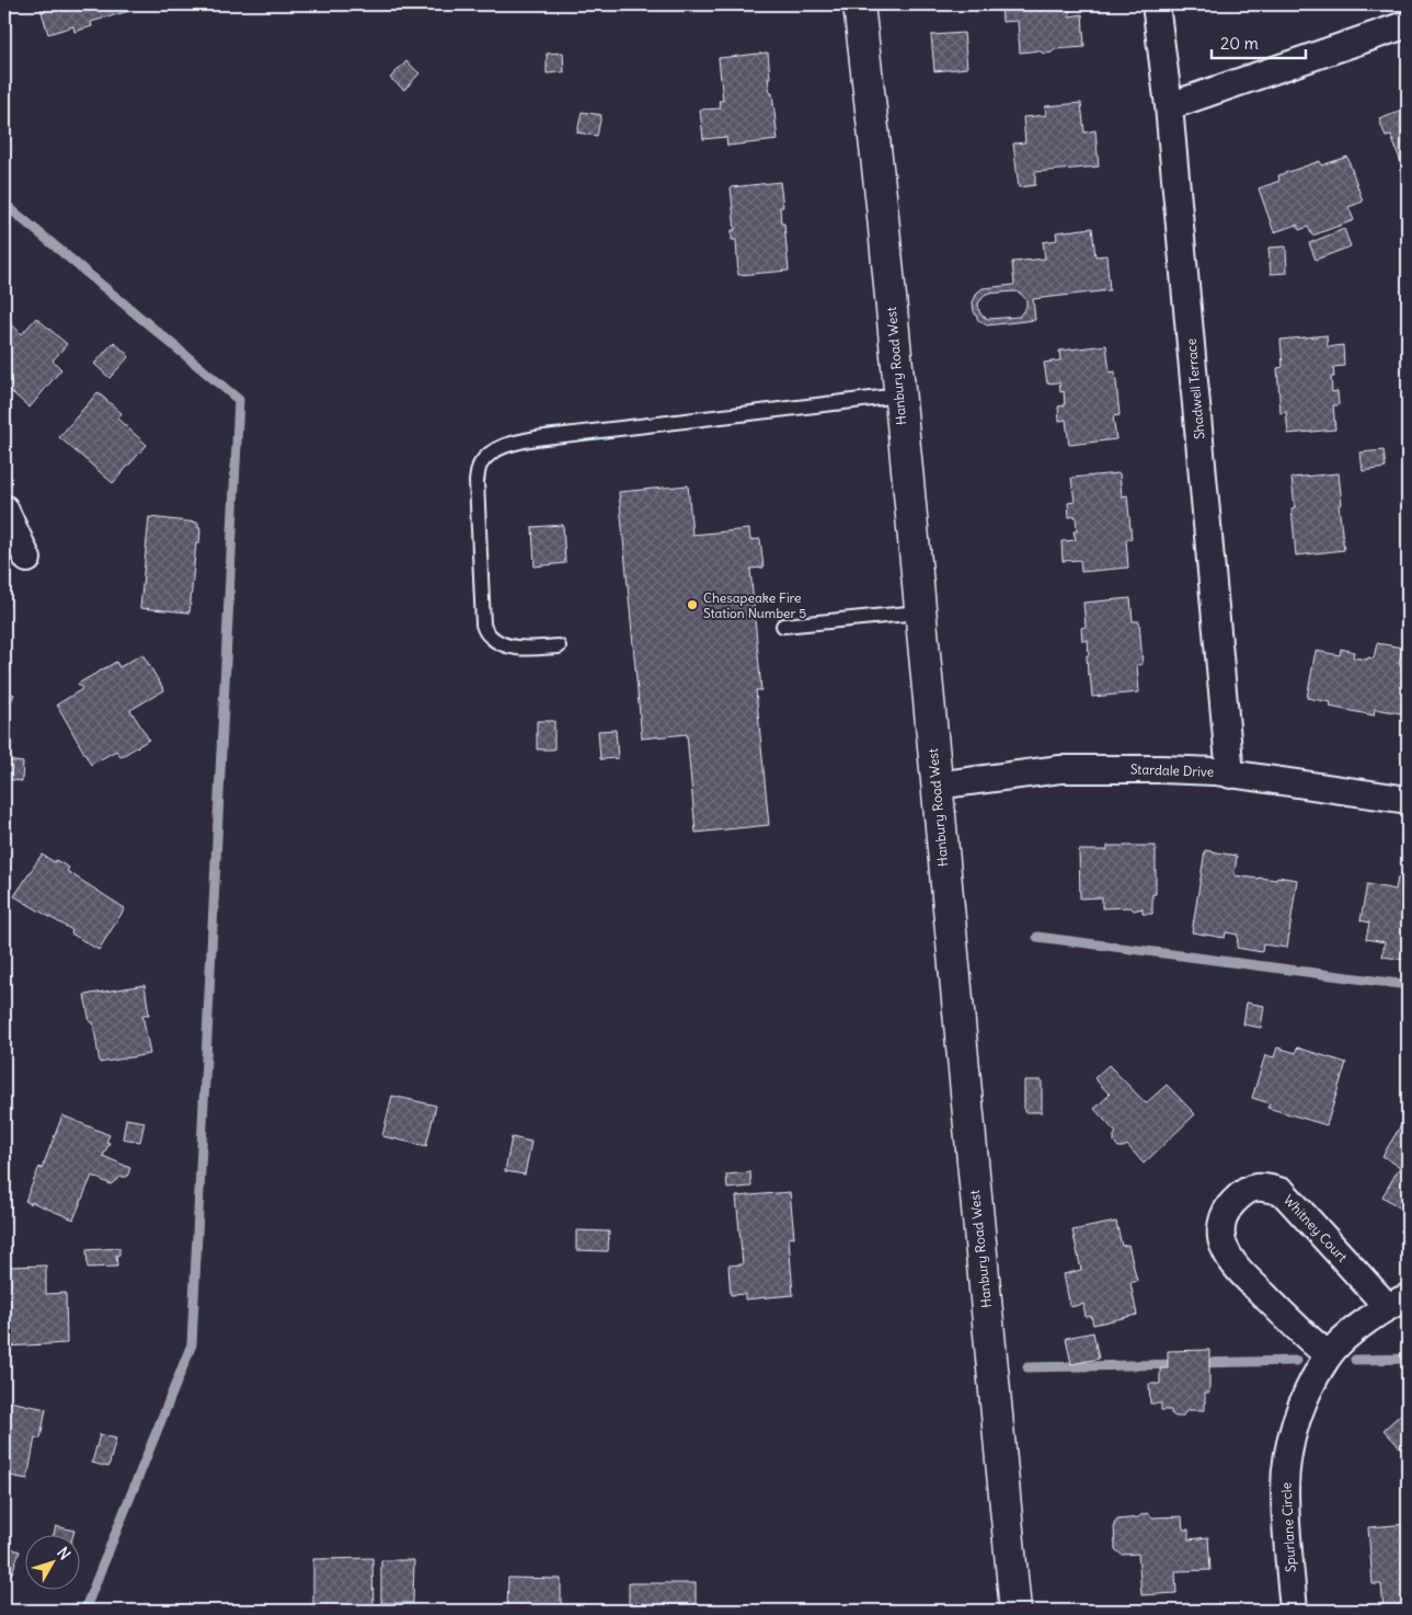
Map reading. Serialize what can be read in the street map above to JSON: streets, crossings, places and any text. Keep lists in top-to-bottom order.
{
  "streets": {
    "main road": ["Hanbury Road West"],
    "street": [
      "Shadwell Terrace",
      "Stardale Drive",
      "Whitney Court",
      "Spurlane Circle"
    ]
  },
  "crossings": [
    ["Hanbury Road West", "Stardale Drive"],
    ["Shadwell Terrace", "Stardale Drive"],
    ["Whitney Court", "Spurlane Circle"]
  ],
  "places": ["Chesapeake Fire Station Number 5"],
  "scale_bar": "20 m",
  "north": "top right"
}
